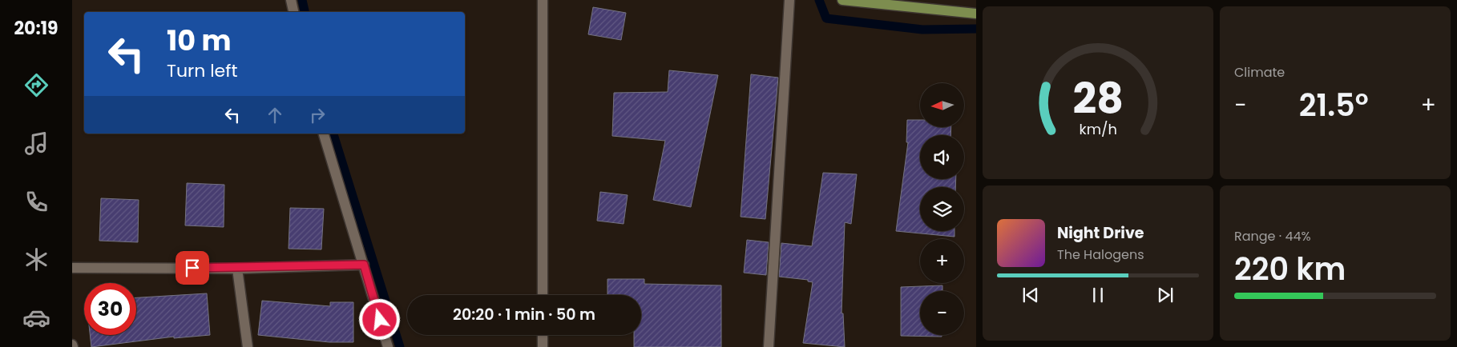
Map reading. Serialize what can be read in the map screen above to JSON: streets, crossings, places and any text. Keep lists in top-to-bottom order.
{
  "north": "left",
  "page": {
    "tabs": "20:19",
    "tile": [
      "Climate",
      ["Range · 44%", "220 km"]
    ],
    "turn": ["10 m", "Turn left"],
    "map_buttons": ["+", "−"],
    "heat": ["−", "21.5°", "+"],
    "song": ["Night Drive", "The Halogens"],
    "limit": "30",
    "trip": "20:20 · 1 min · 50 m",
    "gauge": ["28", "km/h"]
  }
}
